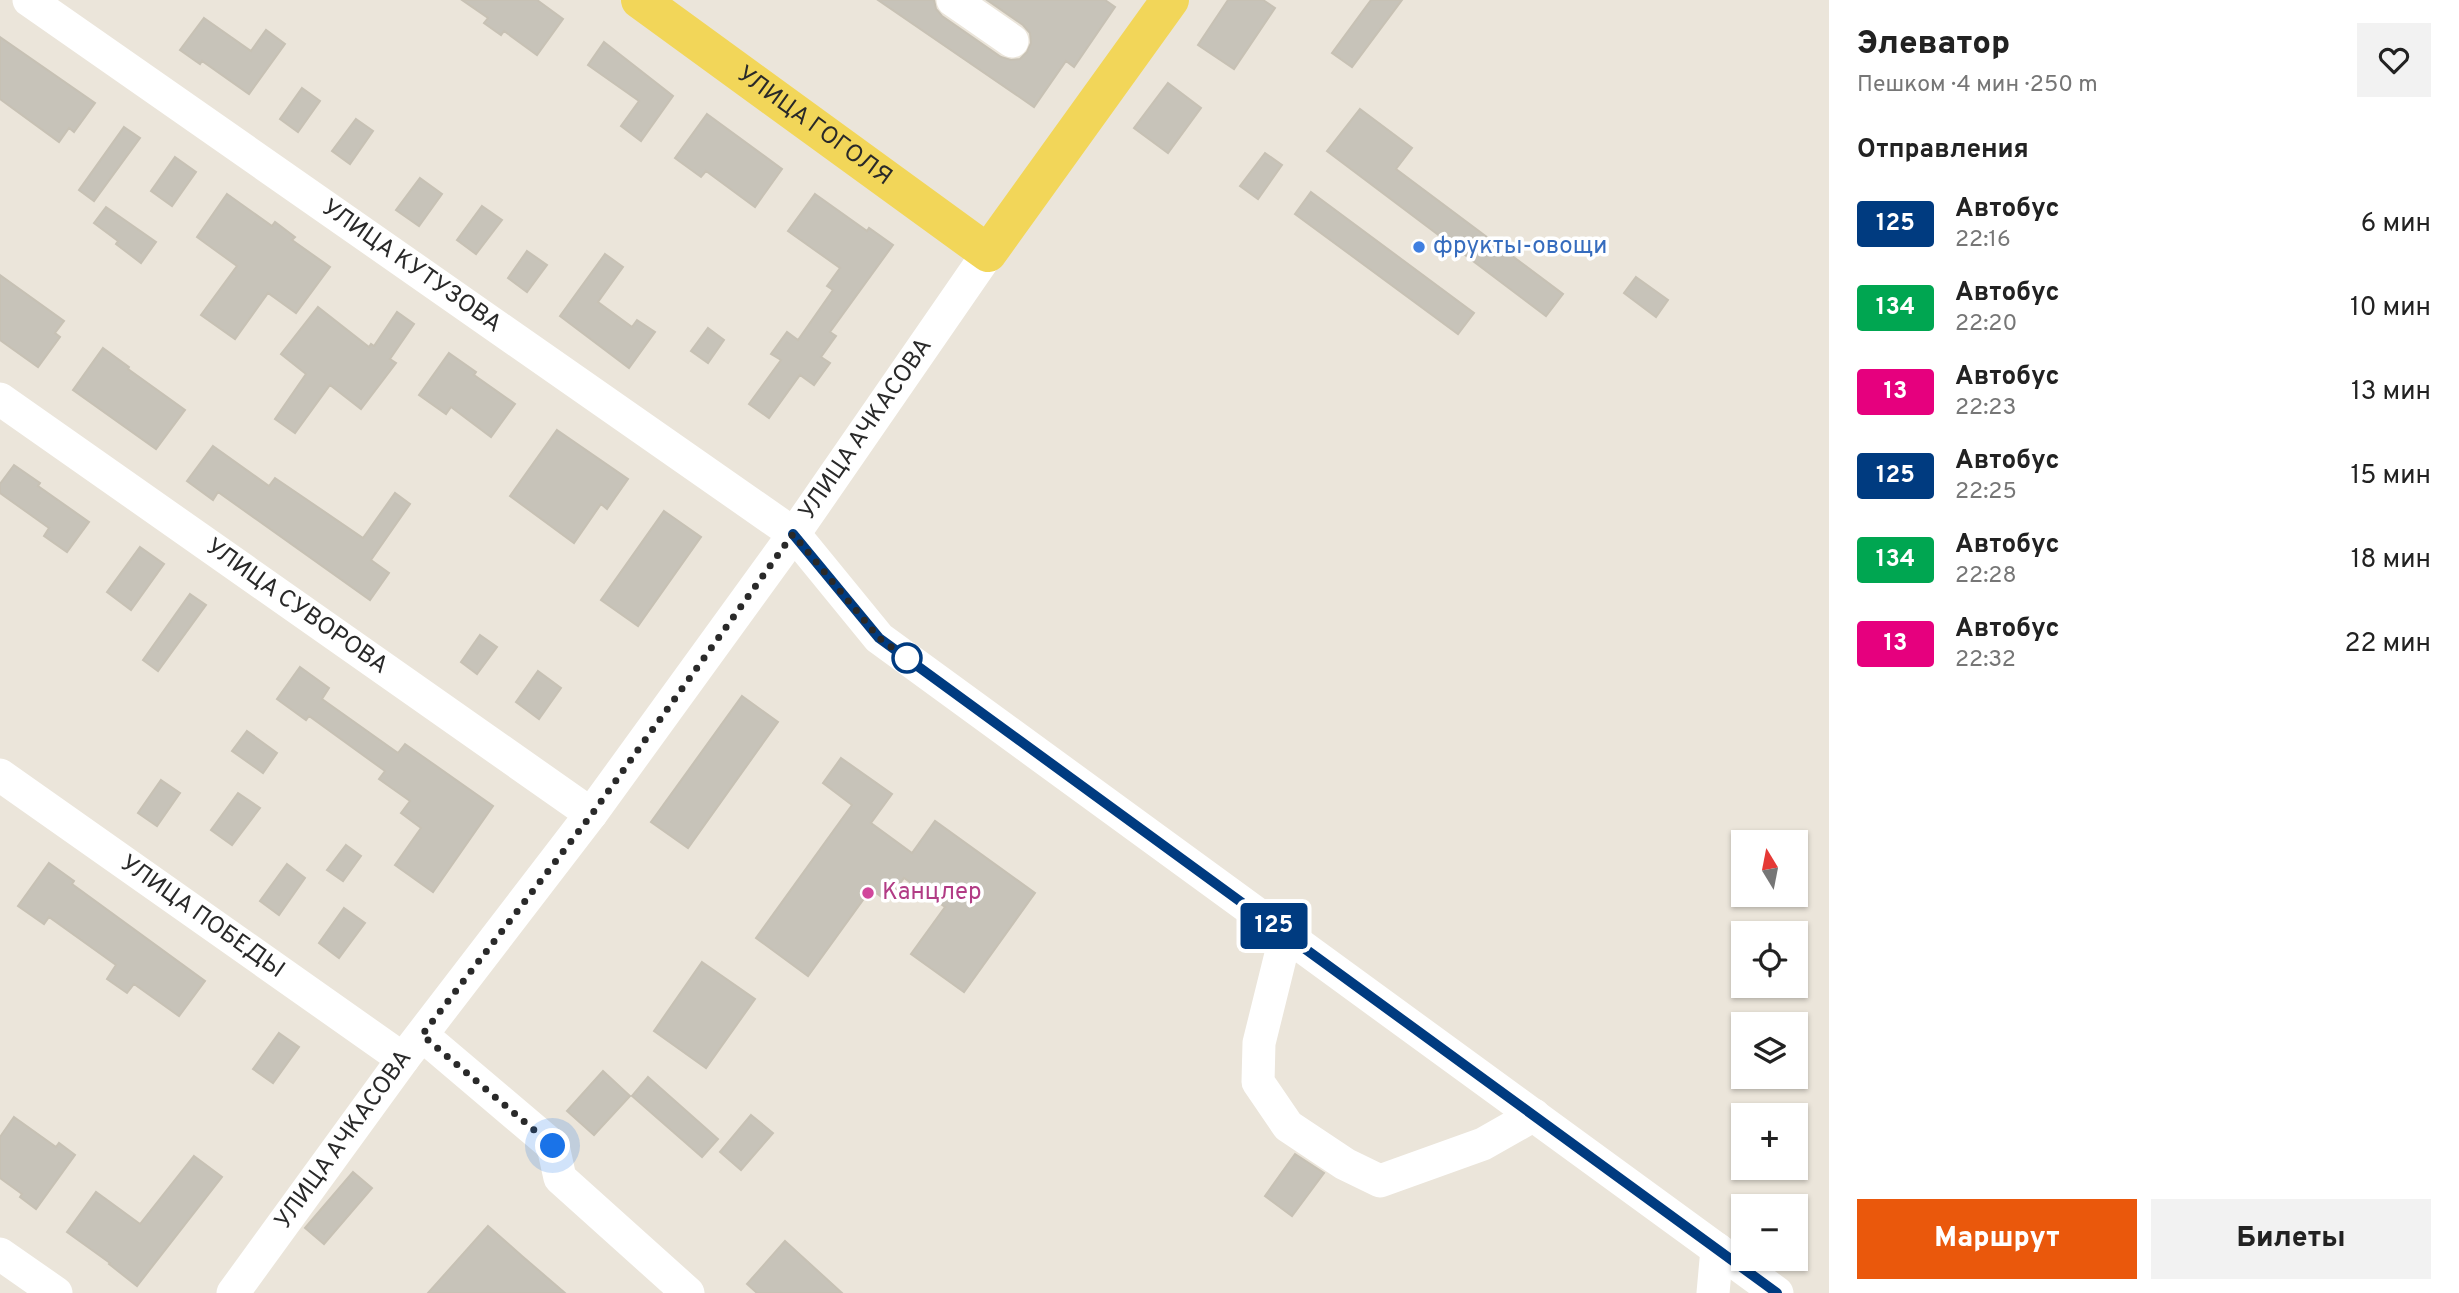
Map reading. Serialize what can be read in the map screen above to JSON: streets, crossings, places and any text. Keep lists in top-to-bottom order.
{
  "streets": {
    "main road": ["УЛИЦА ГОГОЛЯ", "УЛИЦА АЧКАСОВА"],
    "street": ["УЛИЦА КУТУЗОВА", "УЛИЦА СУВОРОВА", "УЛИЦА ПОБЕДЫ"]
  },
  "crossings": [
    ["УЛИЦА ГОГОЛЯ", "УЛИЦА АЧКАСОВА"],
    ["УЛИЦА КУТУЗОВА", "УЛИЦА АЧКАСОВА"],
    ["УЛИЦА АЧКАСОВА", "УЛИЦА СУВОРОВА"],
    ["УЛИЦА АЧКАСОВА", "УЛИЦА ПОБЕДЫ"]
  ],
  "places": ["фрукты-овощи", "Канцлер"],
  "lines": ["bus line 125"],
  "north": "top",
  "page": {
    "on_map": "125",
    "heading": [
      ["Элеватор", "Пешком · 4 мин · 250 m"],
      "Отправления"
    ],
    "list": [
      {
        "mark": "125",
        "name": "Автобус",
        "note": "22:16",
        "value": "6 мин"
      },
      {
        "mark": "134",
        "name": "Автобус",
        "note": "22:20",
        "value": "10 мин"
      },
      {
        "mark": "13",
        "name": "Автобус",
        "note": "22:23",
        "value": "13 мин"
      },
      {
        "mark": "125",
        "name": "Автобус",
        "note": "22:25",
        "value": "15 мин"
      },
      {
        "mark": "134",
        "name": "Автобус",
        "note": "22:28",
        "value": "18 мин"
      },
      {
        "mark": "13",
        "name": "Автобус",
        "note": "22:32",
        "value": "22 мин"
      }
    ],
    "map_buttons": ["+", "−"],
    "buttons": ["Маршрут", "Билеты"]
  }
}
